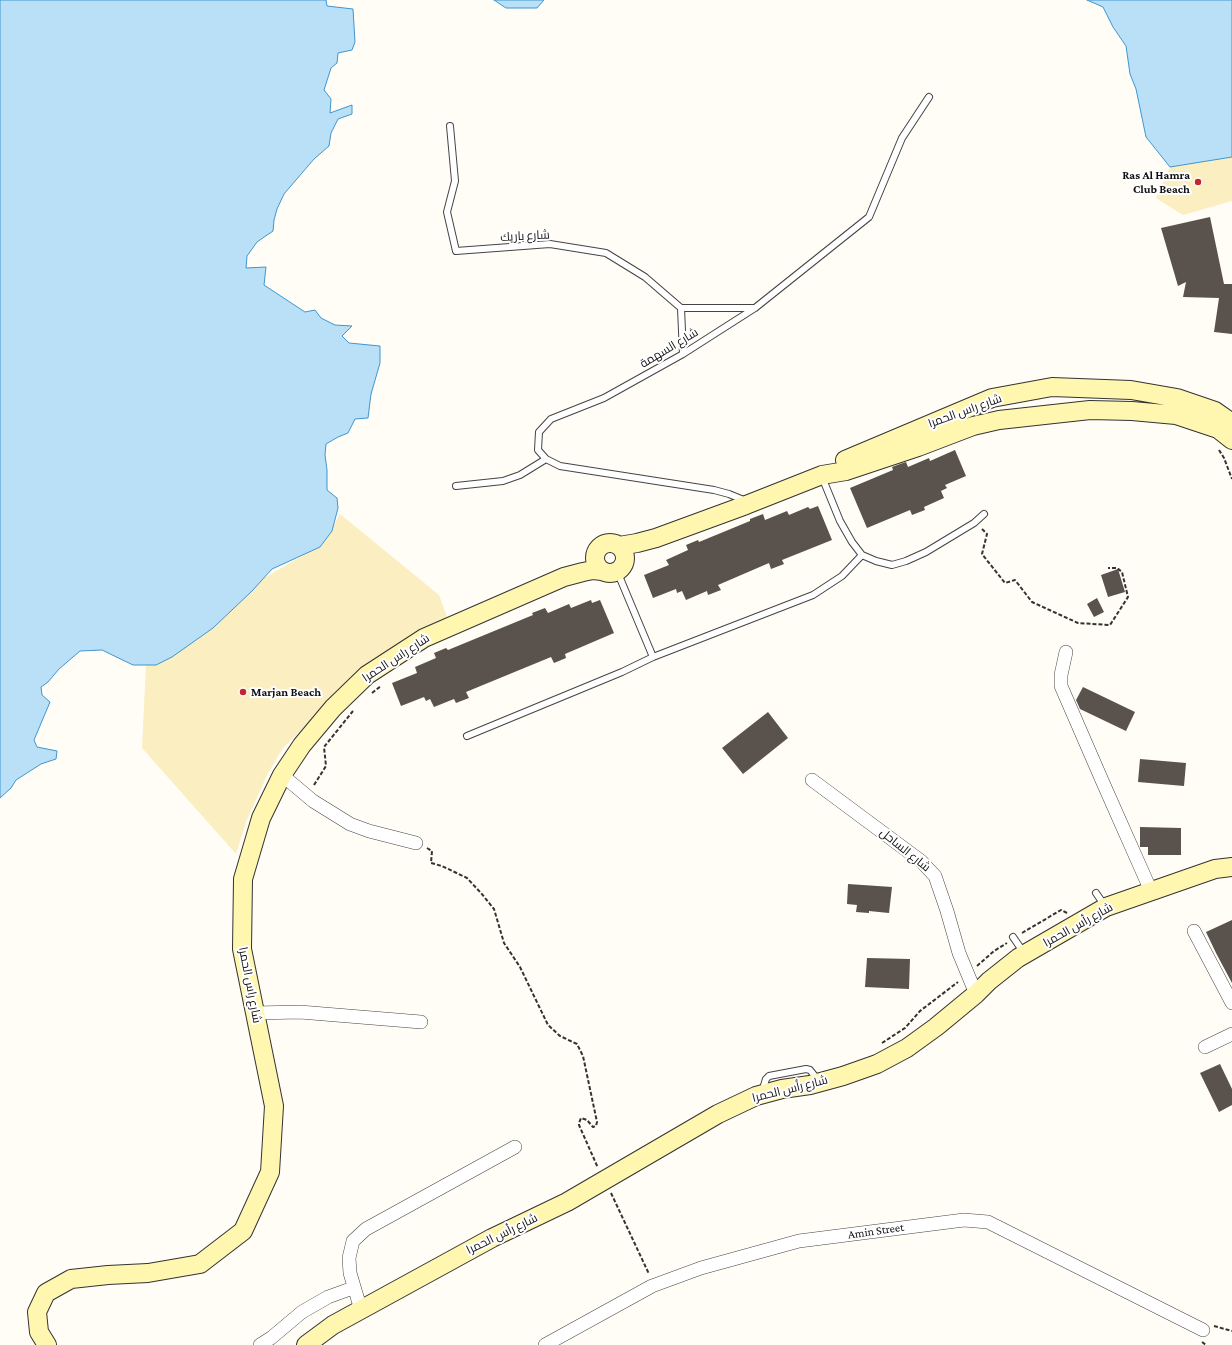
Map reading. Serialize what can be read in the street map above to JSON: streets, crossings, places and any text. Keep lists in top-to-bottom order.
{
  "streets": {
    "street": [
      "شارع راس الحمرا",
      "شارع الساحل",
      "شارع رأس الحمرا",
      "Amin Street"
    ],
    "lane": ["شارع باريك", "شارع السهمة"]
  },
  "crossings": [
    ["شارع الساحل", "شارع رأس الحمرا"]
  ],
  "places": ["Ras Al Hamra Club Beach", "Marjan Beach"]
}
